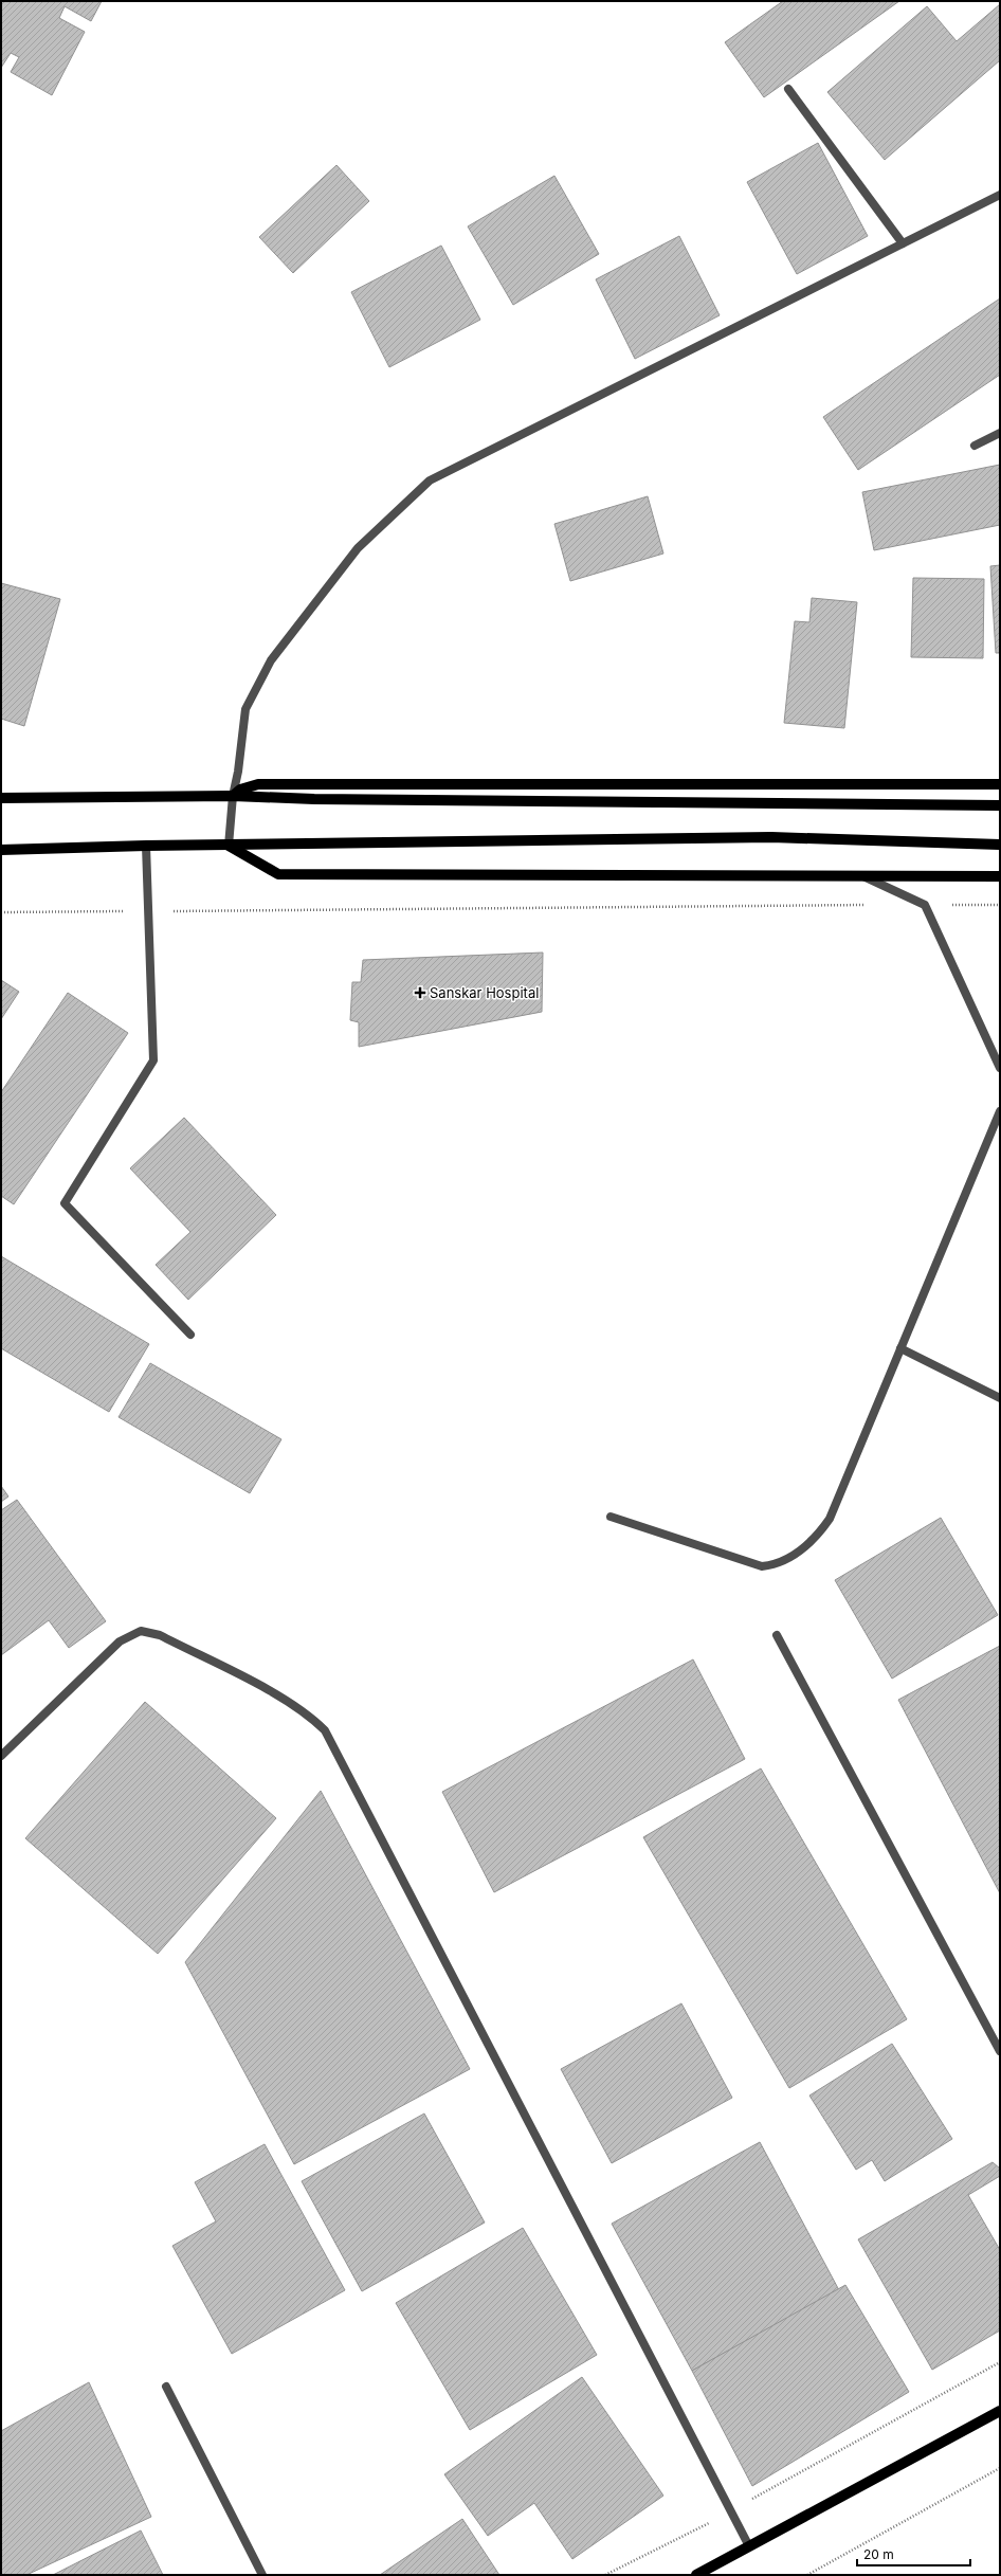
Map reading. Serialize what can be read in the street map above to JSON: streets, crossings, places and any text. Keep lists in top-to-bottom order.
{
  "places": {
    "health": ["Sanskar Hospital"]
  },
  "scale_bar": "20 m"
}
